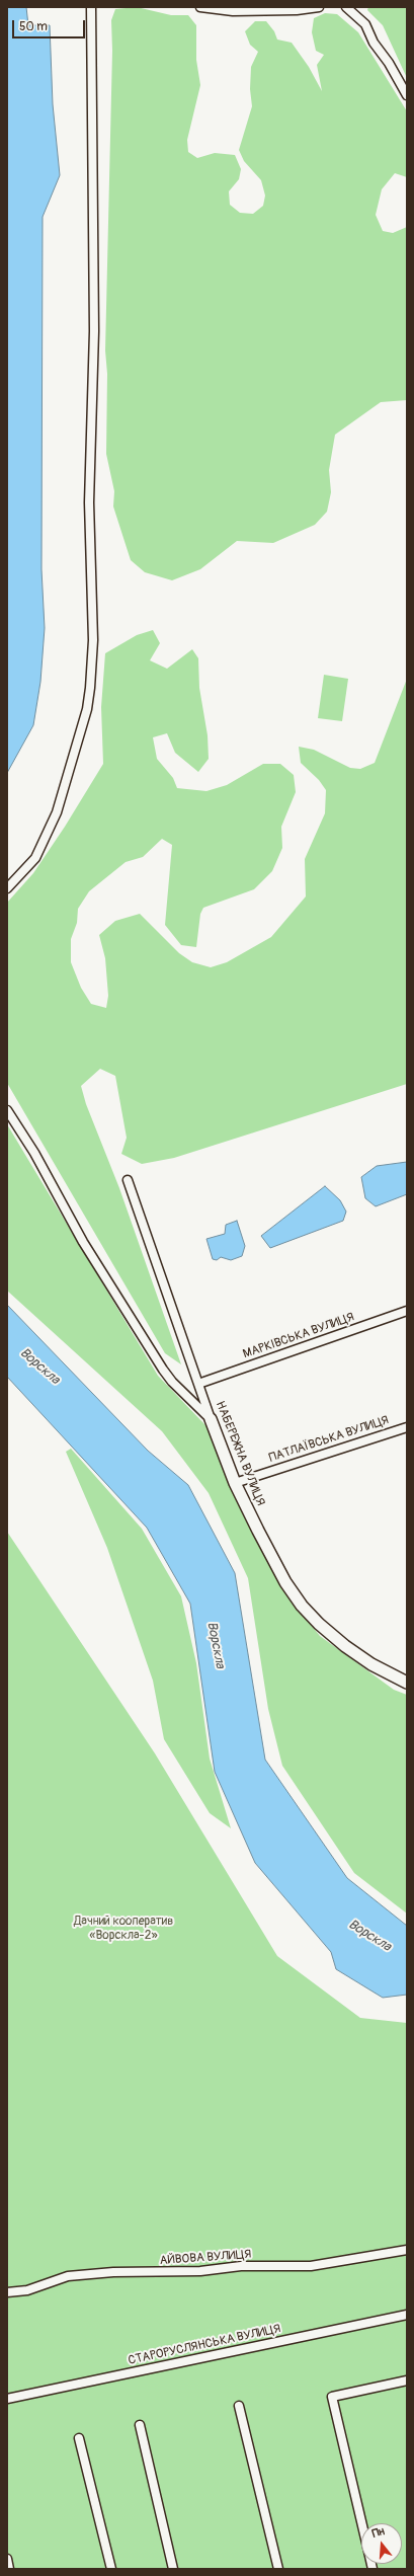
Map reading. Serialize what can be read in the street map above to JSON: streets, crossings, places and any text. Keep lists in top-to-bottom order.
{
  "streets": {
    "street": [
      "МАРКІВСЬКА ВУЛИЦЯ",
      "ПАТЛАЇВСЬКА ВУЛИЦЯ",
      "НАБЕРЕЖНА ВУЛИЦЯ",
      "АЙВОВА ВУЛИЦЯ",
      "СТАРОРУСЛЯНСЬКА ВУЛИЦЯ"
    ]
  },
  "crossings": [
    ["МАРКІВСЬКА ВУЛИЦЯ", "НАБЕРЕЖНА ВУЛИЦЯ"],
    ["ПАТЛАЇВСЬКА ВУЛИЦЯ", "НАБЕРЕЖНА ВУЛИЦЯ"]
  ],
  "water": ["Ворскла"],
  "parks": ["Дачний кооператив «Ворскла-2»"],
  "scale_bar": "50 m",
  "north": "top"
}
